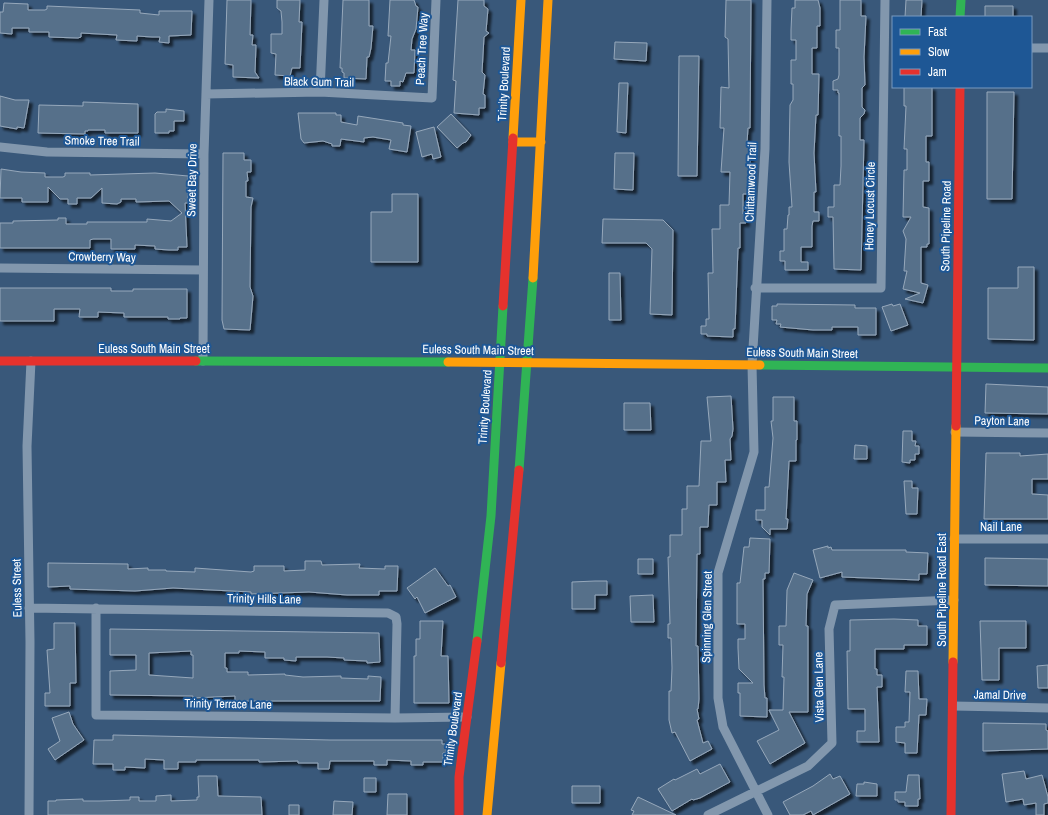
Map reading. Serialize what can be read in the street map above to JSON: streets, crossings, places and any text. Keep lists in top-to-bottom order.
{
  "streets": {
    "street": [
      "Peach Tree Way",
      "Black Gum Trail",
      "Trinity Boulevard",
      "Smoke Tree Trail",
      "Sweet Bay Drive",
      "Chittamwood Trail",
      "Honey Locust Circle",
      "South Pipeline Road",
      "Crowberry Way",
      "Euless South Main Street",
      "Payton Lane",
      "Nail Lane",
      "Euless Street",
      "South Pipeline Road East",
      "Trinity Hills Lane",
      "Spinning Glen Street",
      "Vista Glen Lane",
      "Jamal Drive",
      "Trinity Terrace Lane"
    ]
  },
  "crossings": [
    ["Peach Tree Way", "Black Gum Trail"],
    ["Black Gum Trail", "Sweet Bay Drive"],
    ["Trinity Boulevard", "Euless South Main Street"],
    ["Trinity Boulevard", "Trinity Terrace Lane"],
    ["Smoke Tree Trail", "Sweet Bay Drive"],
    ["Sweet Bay Drive", "Crowberry Way"],
    ["Sweet Bay Drive", "Euless South Main Street"],
    ["Chittamwood Trail", "Honey Locust Circle"],
    ["Chittamwood Trail", "Euless South Main Street"],
    ["Chittamwood Trail", "Spinning Glen Street"],
    ["South Pipeline Road", "Euless South Main Street"],
    ["South Pipeline Road", "South Pipeline Road East"],
    ["Euless South Main Street", "Euless Street"],
    ["Euless South Main Street", "South Pipeline Road East"],
    ["Euless South Main Street", "Spinning Glen Street"],
    ["Payton Lane", "South Pipeline Road East"],
    ["Nail Lane", "South Pipeline Road East"],
    ["Euless Street", "Trinity Hills Lane"],
    ["South Pipeline Road East", "Vista Glen Lane"],
    ["South Pipeline Road East", "Jamal Drive"],
    ["Trinity Hills Lane", "Trinity Terrace Lane"],
    ["Spinning Glen Street", "Vista Glen Lane"]
  ],
  "legend": ["Fast", "Slow", "Jam"]
}
